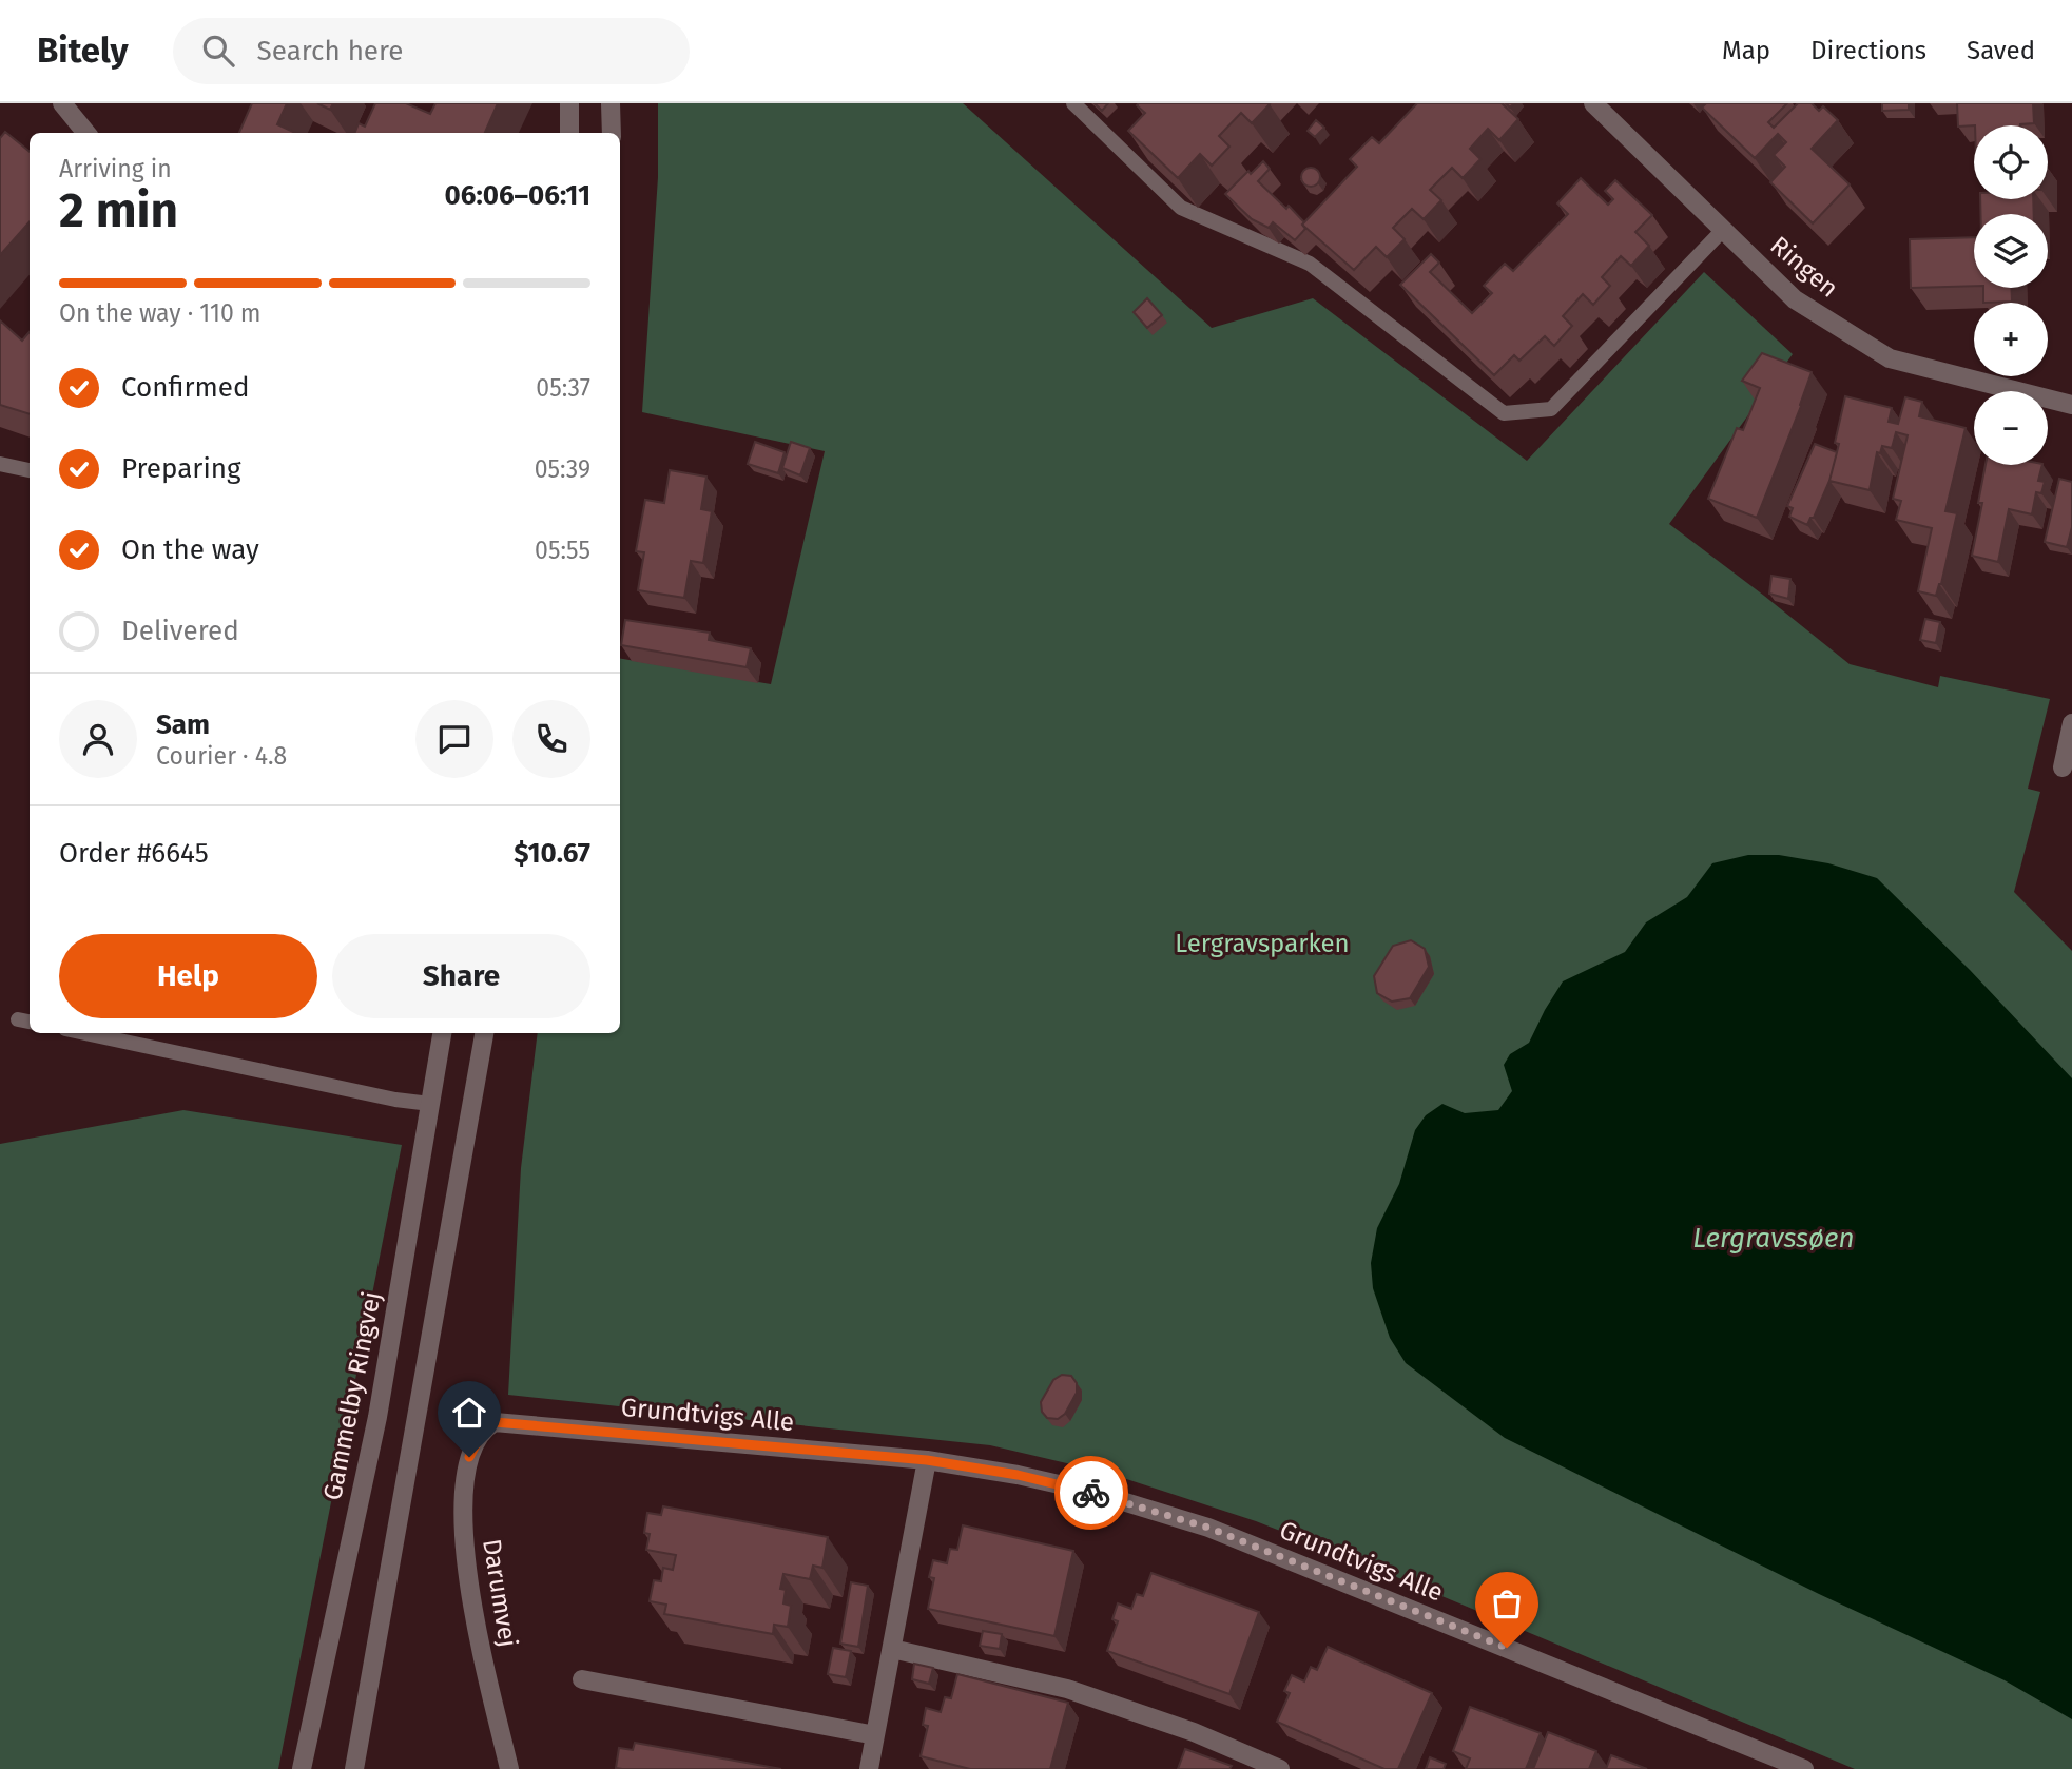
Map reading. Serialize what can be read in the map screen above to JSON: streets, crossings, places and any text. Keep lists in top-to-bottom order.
{
  "streets": {
    "street": [
      "Ringen",
      "Gammelby Ringvej",
      "Grundtvigs Alle",
      "Darumvej"
    ]
  },
  "crossings": [
    ["Grundtvigs Alle", "Darumvej"]
  ],
  "water": ["Lergravssøen"],
  "parks": ["Lergravsparken"],
  "page": {
    "header": "Bitely",
    "search": "Search here",
    "nav": ["Map", "Directions", "Saved"],
    "map_buttons": ["+", "−"],
    "heading": ["2 min", "Arriving in", "06:06–06:11"],
    "panel": [
      "Sam",
      "Courier · 4.8",
      "Order #6645",
      "$10.67"
    ],
    "bar": "On the way · 110 m",
    "list": [
      ["Confirmed", "05:37"],
      ["Preparing", "05:39"],
      ["On the way", "05:55"],
      "Delivered"
    ],
    "buttons": ["Help", "Share"]
  }
}
